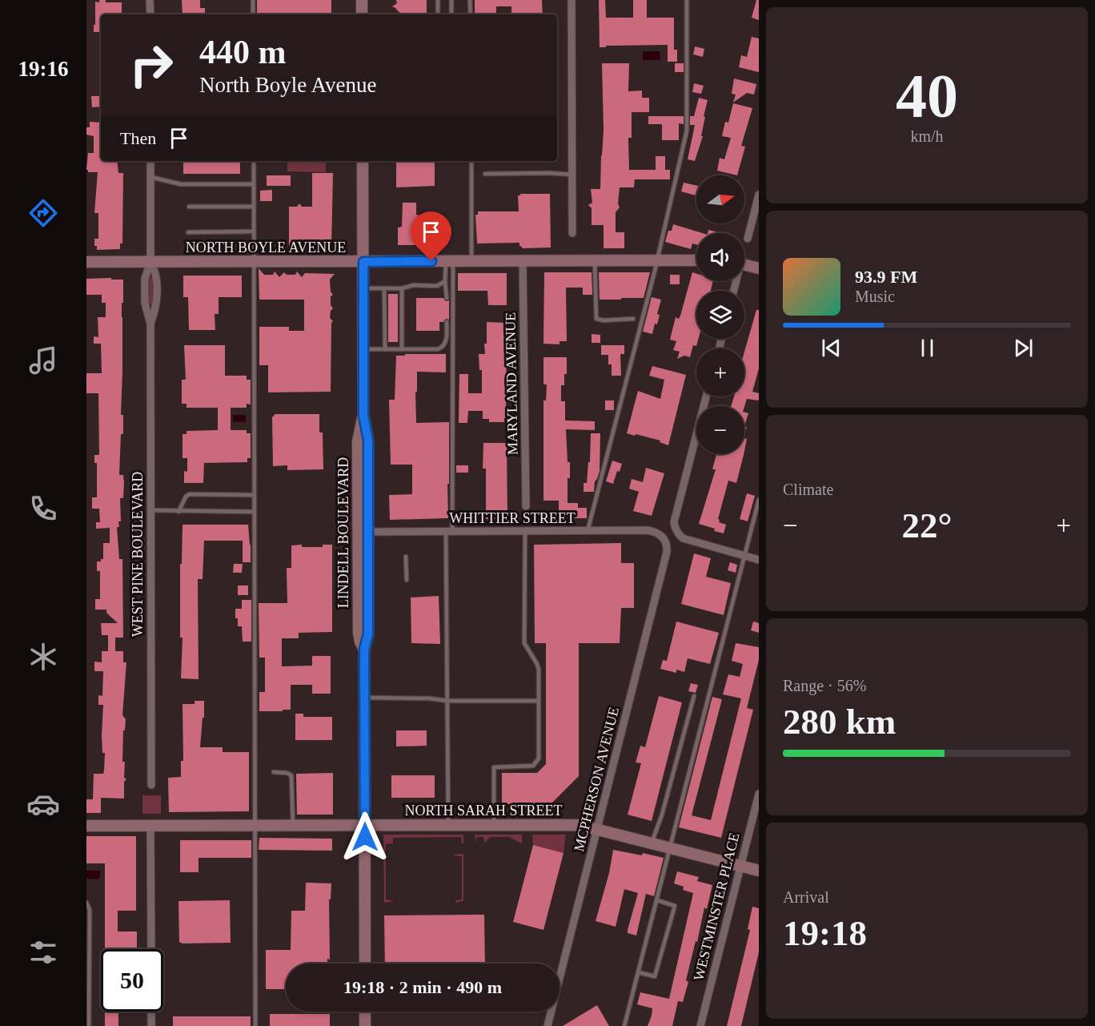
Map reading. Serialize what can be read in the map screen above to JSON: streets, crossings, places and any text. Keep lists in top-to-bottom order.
{
  "streets": {
    "street": [
      "NORTH BOYLE AVENUE",
      "MARYLAND AVENUE",
      "WHITTIER STREET",
      "LINDELL BOULEVARD",
      "WEST PINE BOULEVARD",
      "MCPHERSON AVENUE",
      "NORTH SARAH STREET",
      "WESTMINSTER PLACE"
    ]
  },
  "crossings": [
    ["NORTH BOYLE AVENUE", "MARYLAND AVENUE"],
    ["NORTH BOYLE AVENUE", "LINDELL BOULEVARD"],
    ["NORTH BOYLE AVENUE", "WEST PINE BOULEVARD"],
    ["WHITTIER STREET", "LINDELL BOULEVARD"],
    ["WHITTIER STREET", "MCPHERSON AVENUE"],
    ["LINDELL BOULEVARD", "NORTH SARAH STREET"],
    ["MCPHERSON AVENUE", "NORTH SARAH STREET"],
    ["NORTH SARAH STREET", "WESTMINSTER PLACE"]
  ],
  "north": "right",
  "page": {
    "tabs": "19:16",
    "tile": [
      ["40", "km/h"],
      "Climate",
      ["Range · 56%", "280 km"],
      ["Arrival", "19:18"]
    ],
    "turn": ["440 m", "North Boyle Avenue"],
    "then": "Then",
    "map_buttons": ["+", "−"],
    "song": ["93.9 FM", "Music"],
    "heat": ["−", "22°", "+"],
    "limit": "50",
    "trip": "19:18 · 2 min · 490 m"
  }
}
